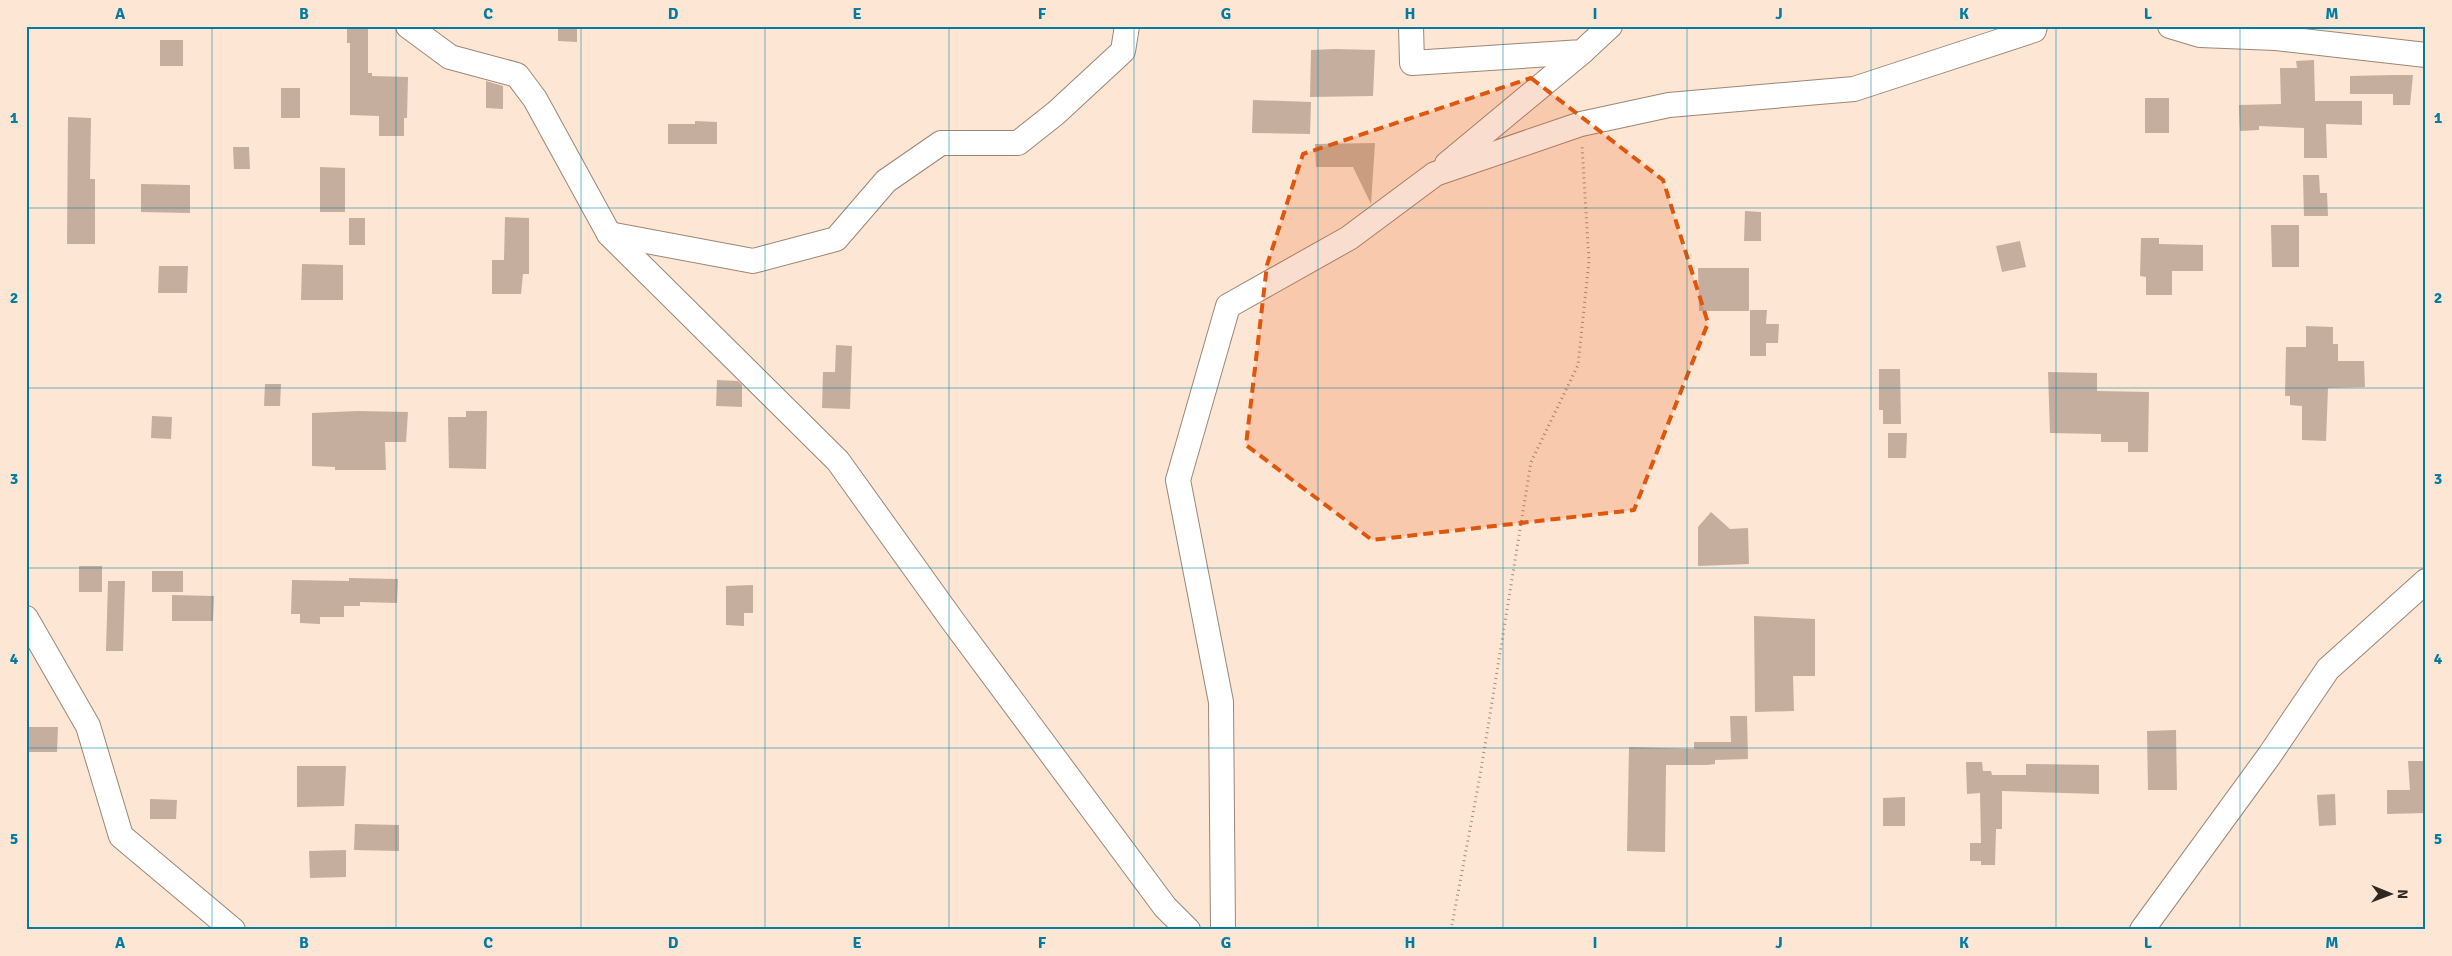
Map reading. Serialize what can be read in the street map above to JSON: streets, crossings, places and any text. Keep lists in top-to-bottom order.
{
  "north": "right",
  "grid": {
    "columns": [
      "A",
      "B",
      "C",
      "D",
      "E",
      "F",
      "G",
      "H",
      "I",
      "J",
      "K",
      "L",
      "M"
    ],
    "rows": [
      "1",
      "2",
      "3",
      "4",
      "5"
    ]
  }
}
